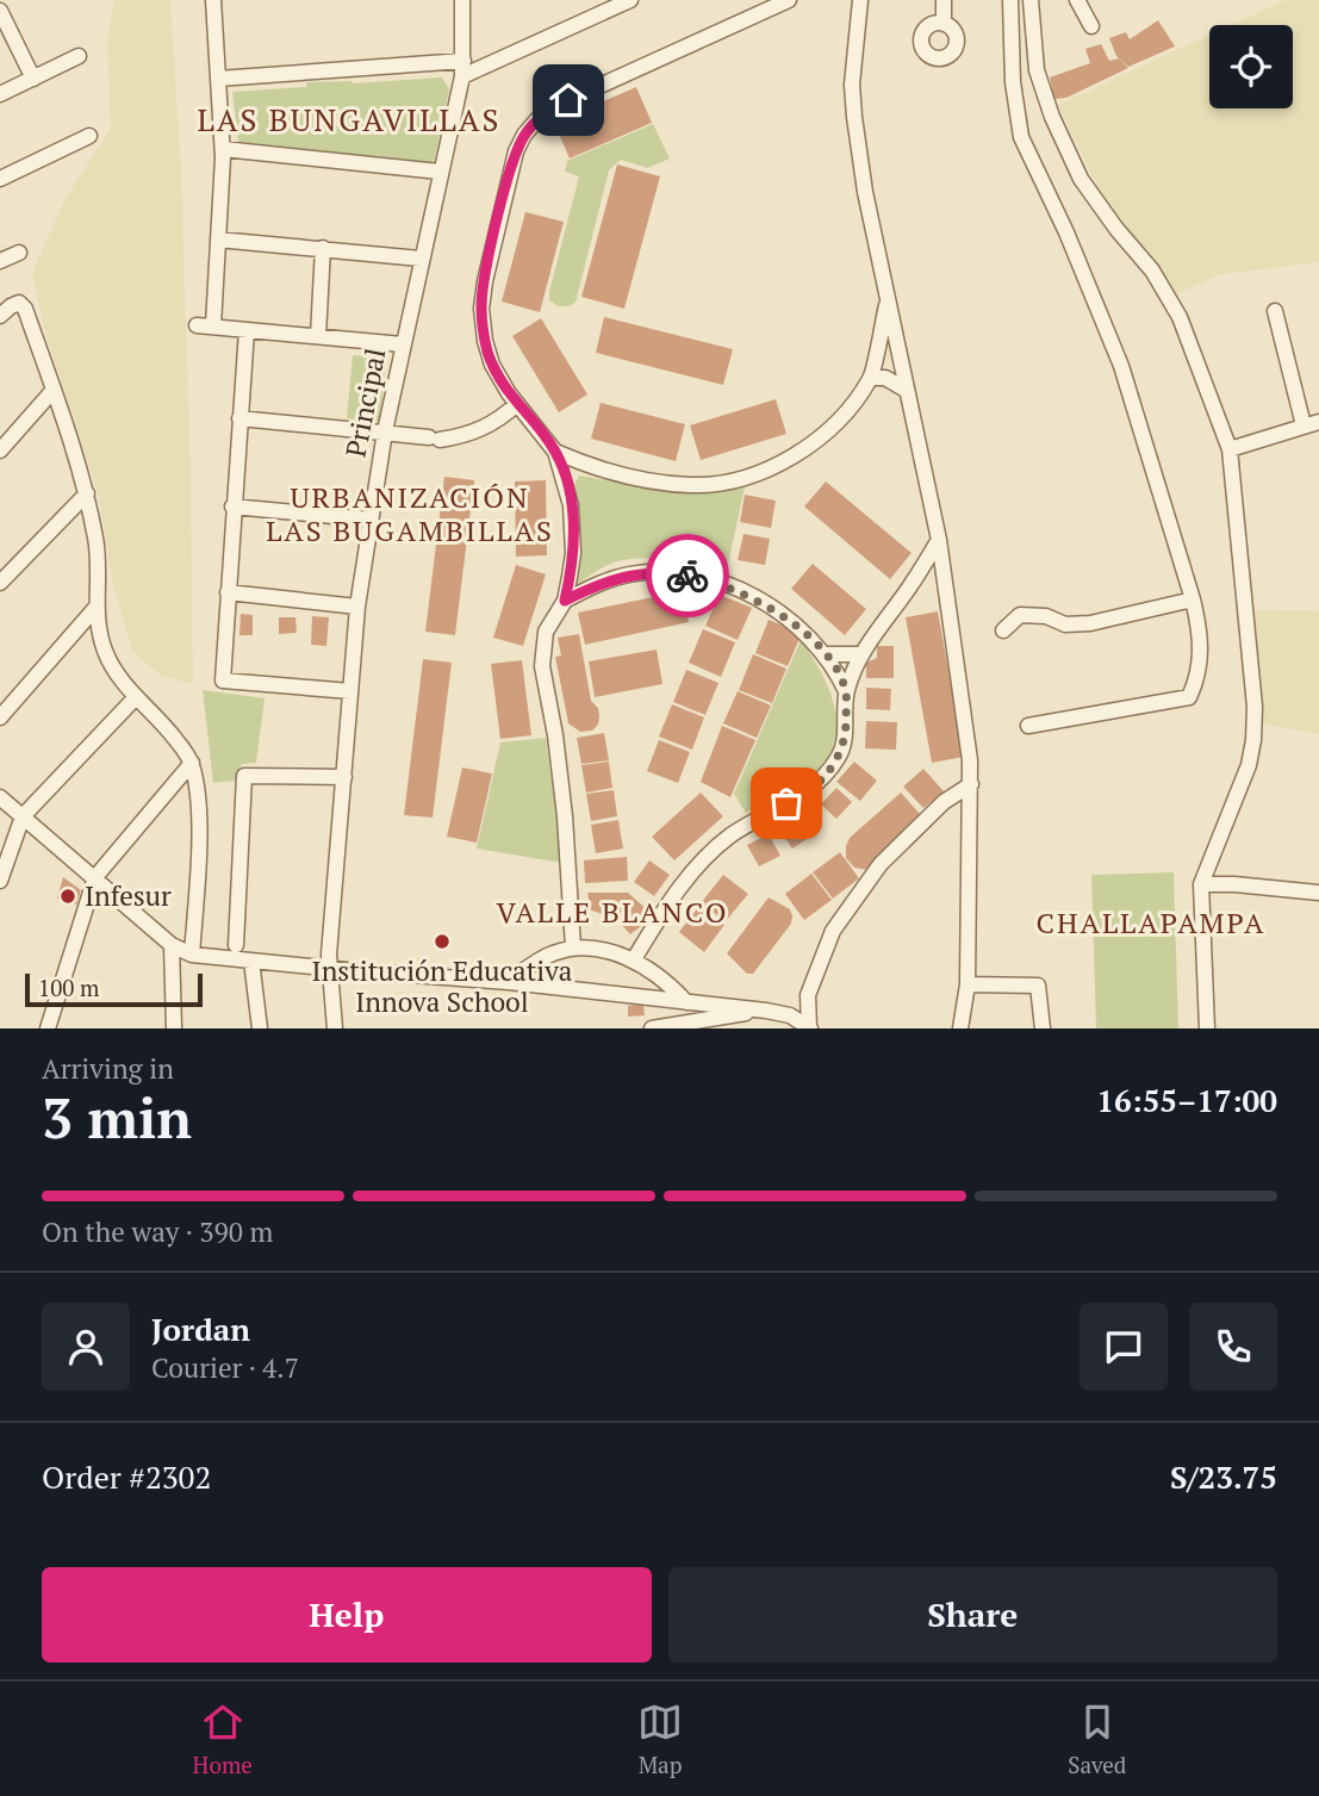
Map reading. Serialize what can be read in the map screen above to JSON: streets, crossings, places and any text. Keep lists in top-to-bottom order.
{
  "streets": {
    "street": ["Principal"]
  },
  "districts": [
    "LAS BUNGAVILLAS",
    "URBANIZACIÓN LAS BUGAMBILLAS",
    "VALLE BLANCO",
    "CHALLAPAMPA"
  ],
  "places": ["Infesur", "Institución Educativa Innova School"],
  "scale_bar": "100 m",
  "page": {
    "scale": "100 m",
    "heading": ["3 min", "Arriving in", "16:55–17:00"],
    "panel": [
      "Jordan",
      "Courier · 4.7",
      "Order #2302",
      "S/23.75"
    ],
    "bar": "On the way · 390 m",
    "buttons": ["Help", "Share"],
    "tabs": ["Home", "Map", "Saved"]
  }
}
